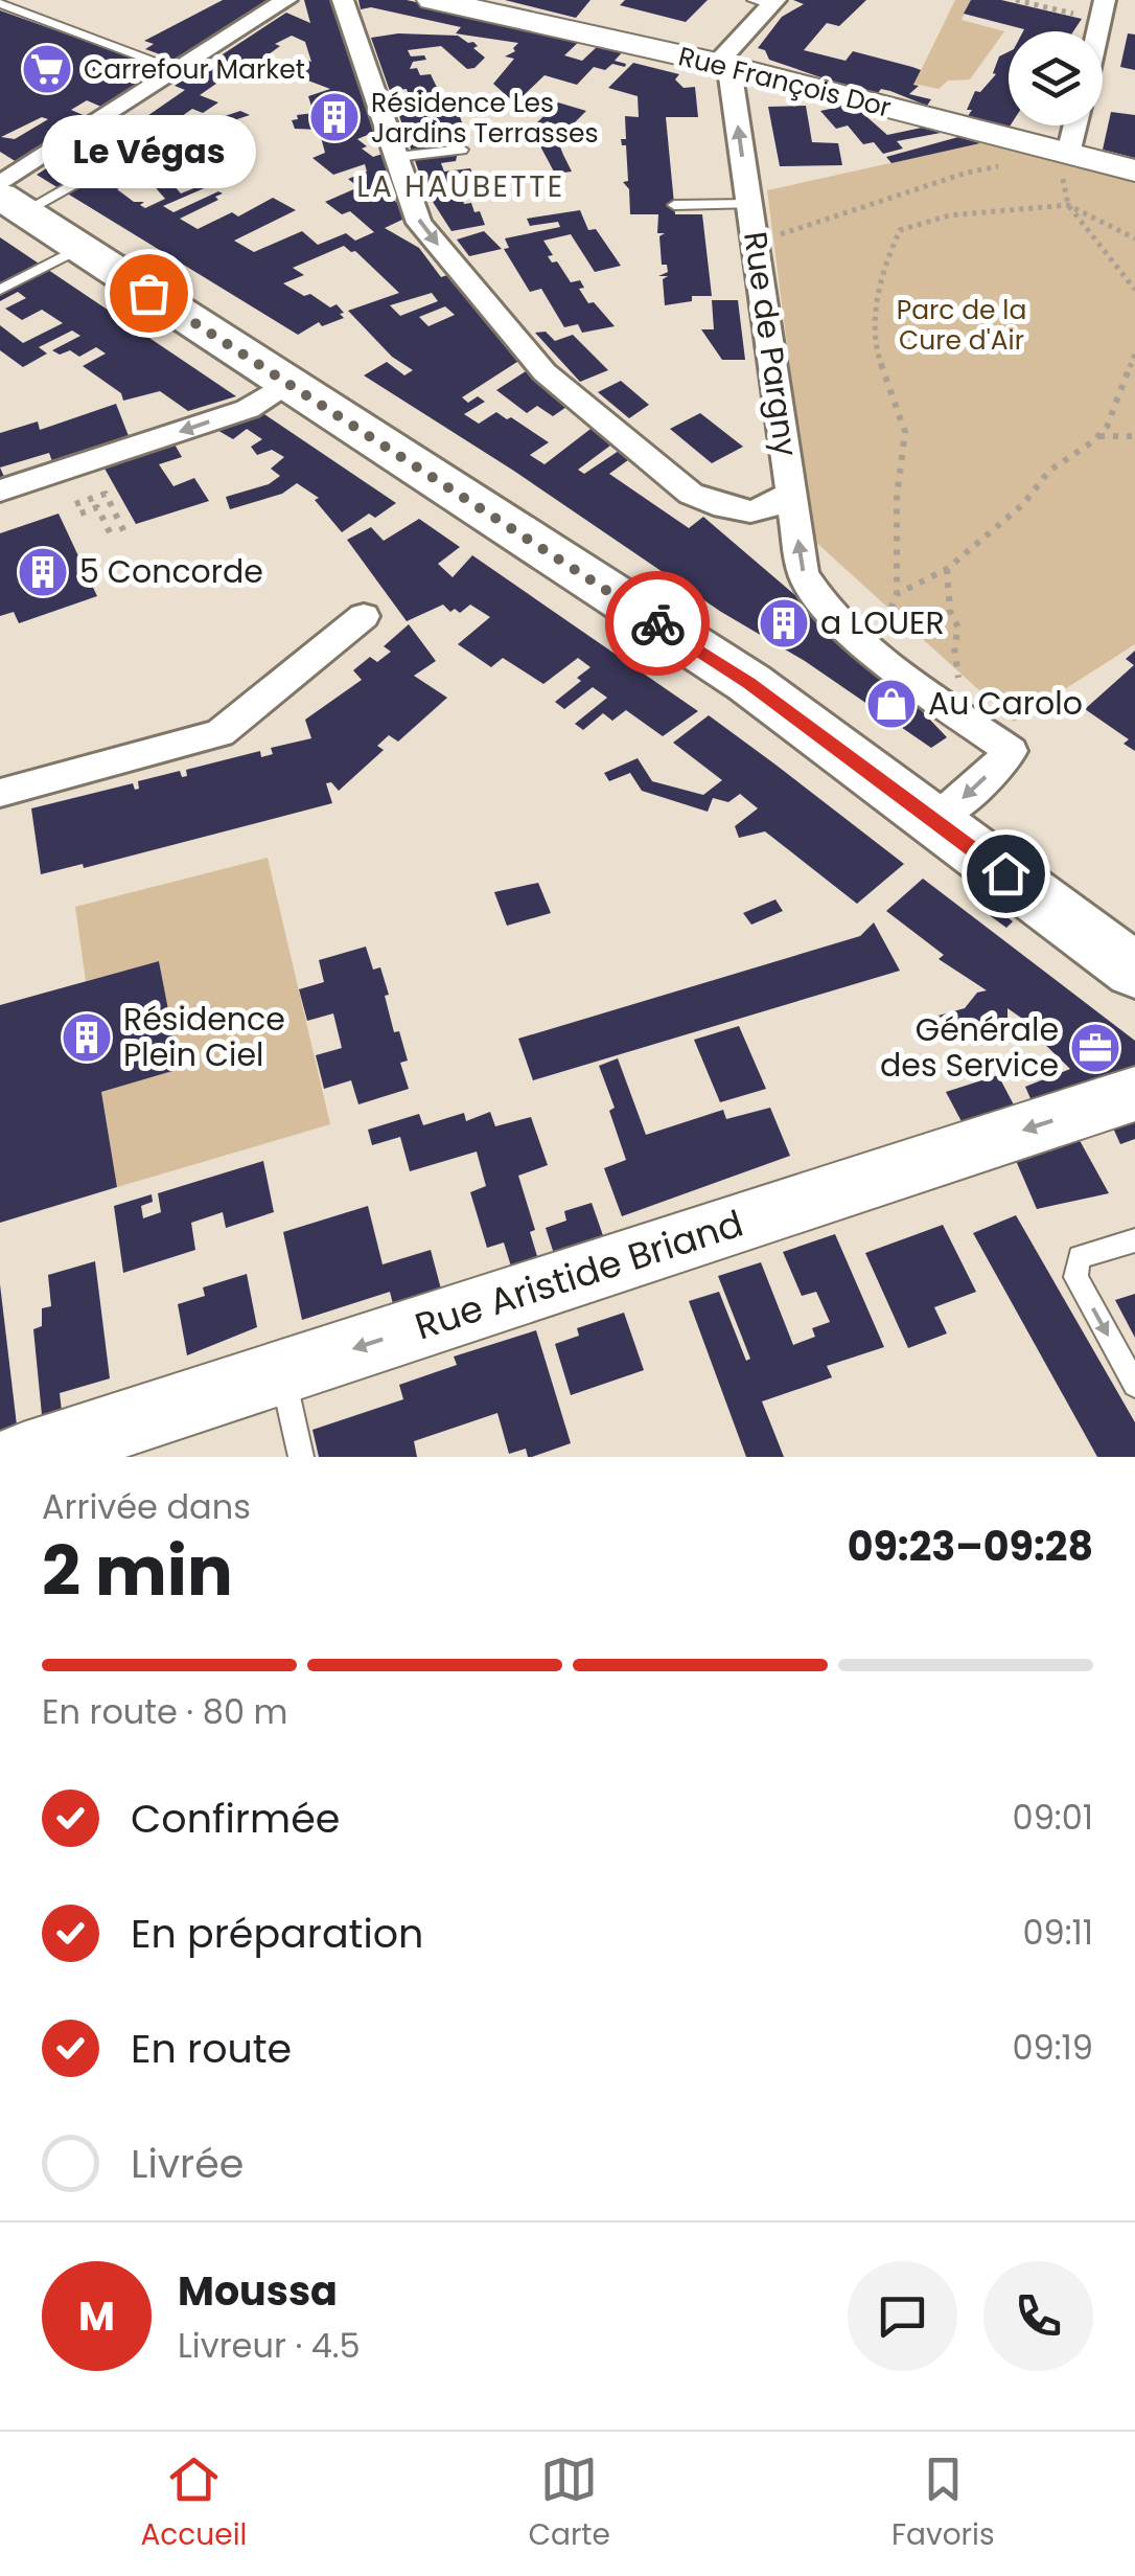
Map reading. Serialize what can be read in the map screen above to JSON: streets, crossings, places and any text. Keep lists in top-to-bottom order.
{
  "streets": {
    "street": ["Rue François Dor", "Rue de Pargny", "Rue Aristide Briand"]
  },
  "crossings": [
    ["Rue François Dor", "Rue de Pargny"]
  ],
  "one_way": ["Rue de Pargny", "Rue Aristide Briand"],
  "districts": ["LA HAUBETTE"],
  "parks": ["Parc de la Cure d'Air"],
  "places": {
    "supermarket": ["Carrefour Market"],
    "building": [
      "Résidence Les Jardins Terrasses",
      "5 Concorde",
      "a LOUER",
      "Résidence Plein Ciel"
    ],
    "other": ["Le Végas"],
    "shop": ["Au Carolo"],
    "office": ["Générale des Service"]
  },
  "page": {
    "bubble": "Le Végas",
    "heading": ["2 min", "Arrivée dans", "09:23–09:28"],
    "panel": ["Moussa", "Livreur · 4.5"],
    "bar": "En route · 80 m",
    "list": [
      ["Confirmée", "09:01"],
      ["En préparation", "09:11"],
      ["En route", "09:19"],
      "Livrée"
    ],
    "round": "M",
    "tabs": ["Accueil", "Carte", "Favoris"]
  }
}
